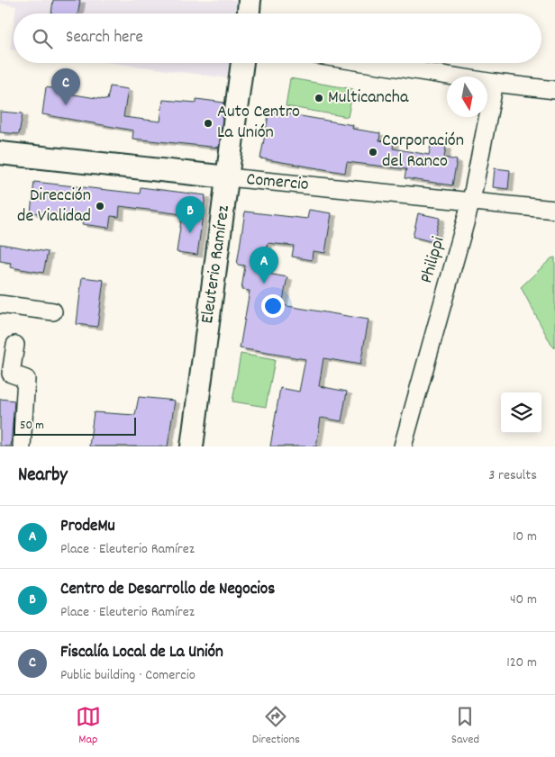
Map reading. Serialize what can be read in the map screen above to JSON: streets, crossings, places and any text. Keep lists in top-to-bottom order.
{
  "streets": {
    "main road": ["Comercio", "Eleuterio Ramírez"],
    "street": ["Philippi"]
  },
  "crossings": [
    ["Comercio", "Philippi"],
    ["Comercio", "Eleuterio Ramírez"]
  ],
  "places": [
    "Multicancha",
    "Auto Centro La Unión",
    "Corporación del Ranco",
    "Dirección de Vialidad"
  ],
  "scale_bar": "50 m",
  "north": "bottom",
  "page": {
    "search": "Search here",
    "pins": ["C", "B", "A"],
    "scale": "50 m",
    "heading": ["Nearby", "3 results"],
    "list": [
      {
        "mark": "A",
        "name": "ProdeMu",
        "note": "Place · Eleuterio Ramírez",
        "value": "10 m"
      },
      {
        "mark": "B",
        "name": "Centro de Desarrollo de Negocios",
        "note": "Place · Eleuterio Ramírez",
        "value": "40 m"
      },
      {
        "mark": "C",
        "name": "Fiscalía Local de La Unión",
        "note": "Public building · Comercio",
        "value": "120 m"
      }
    ],
    "nav": ["Map", "Directions", "Saved"]
  }
}
